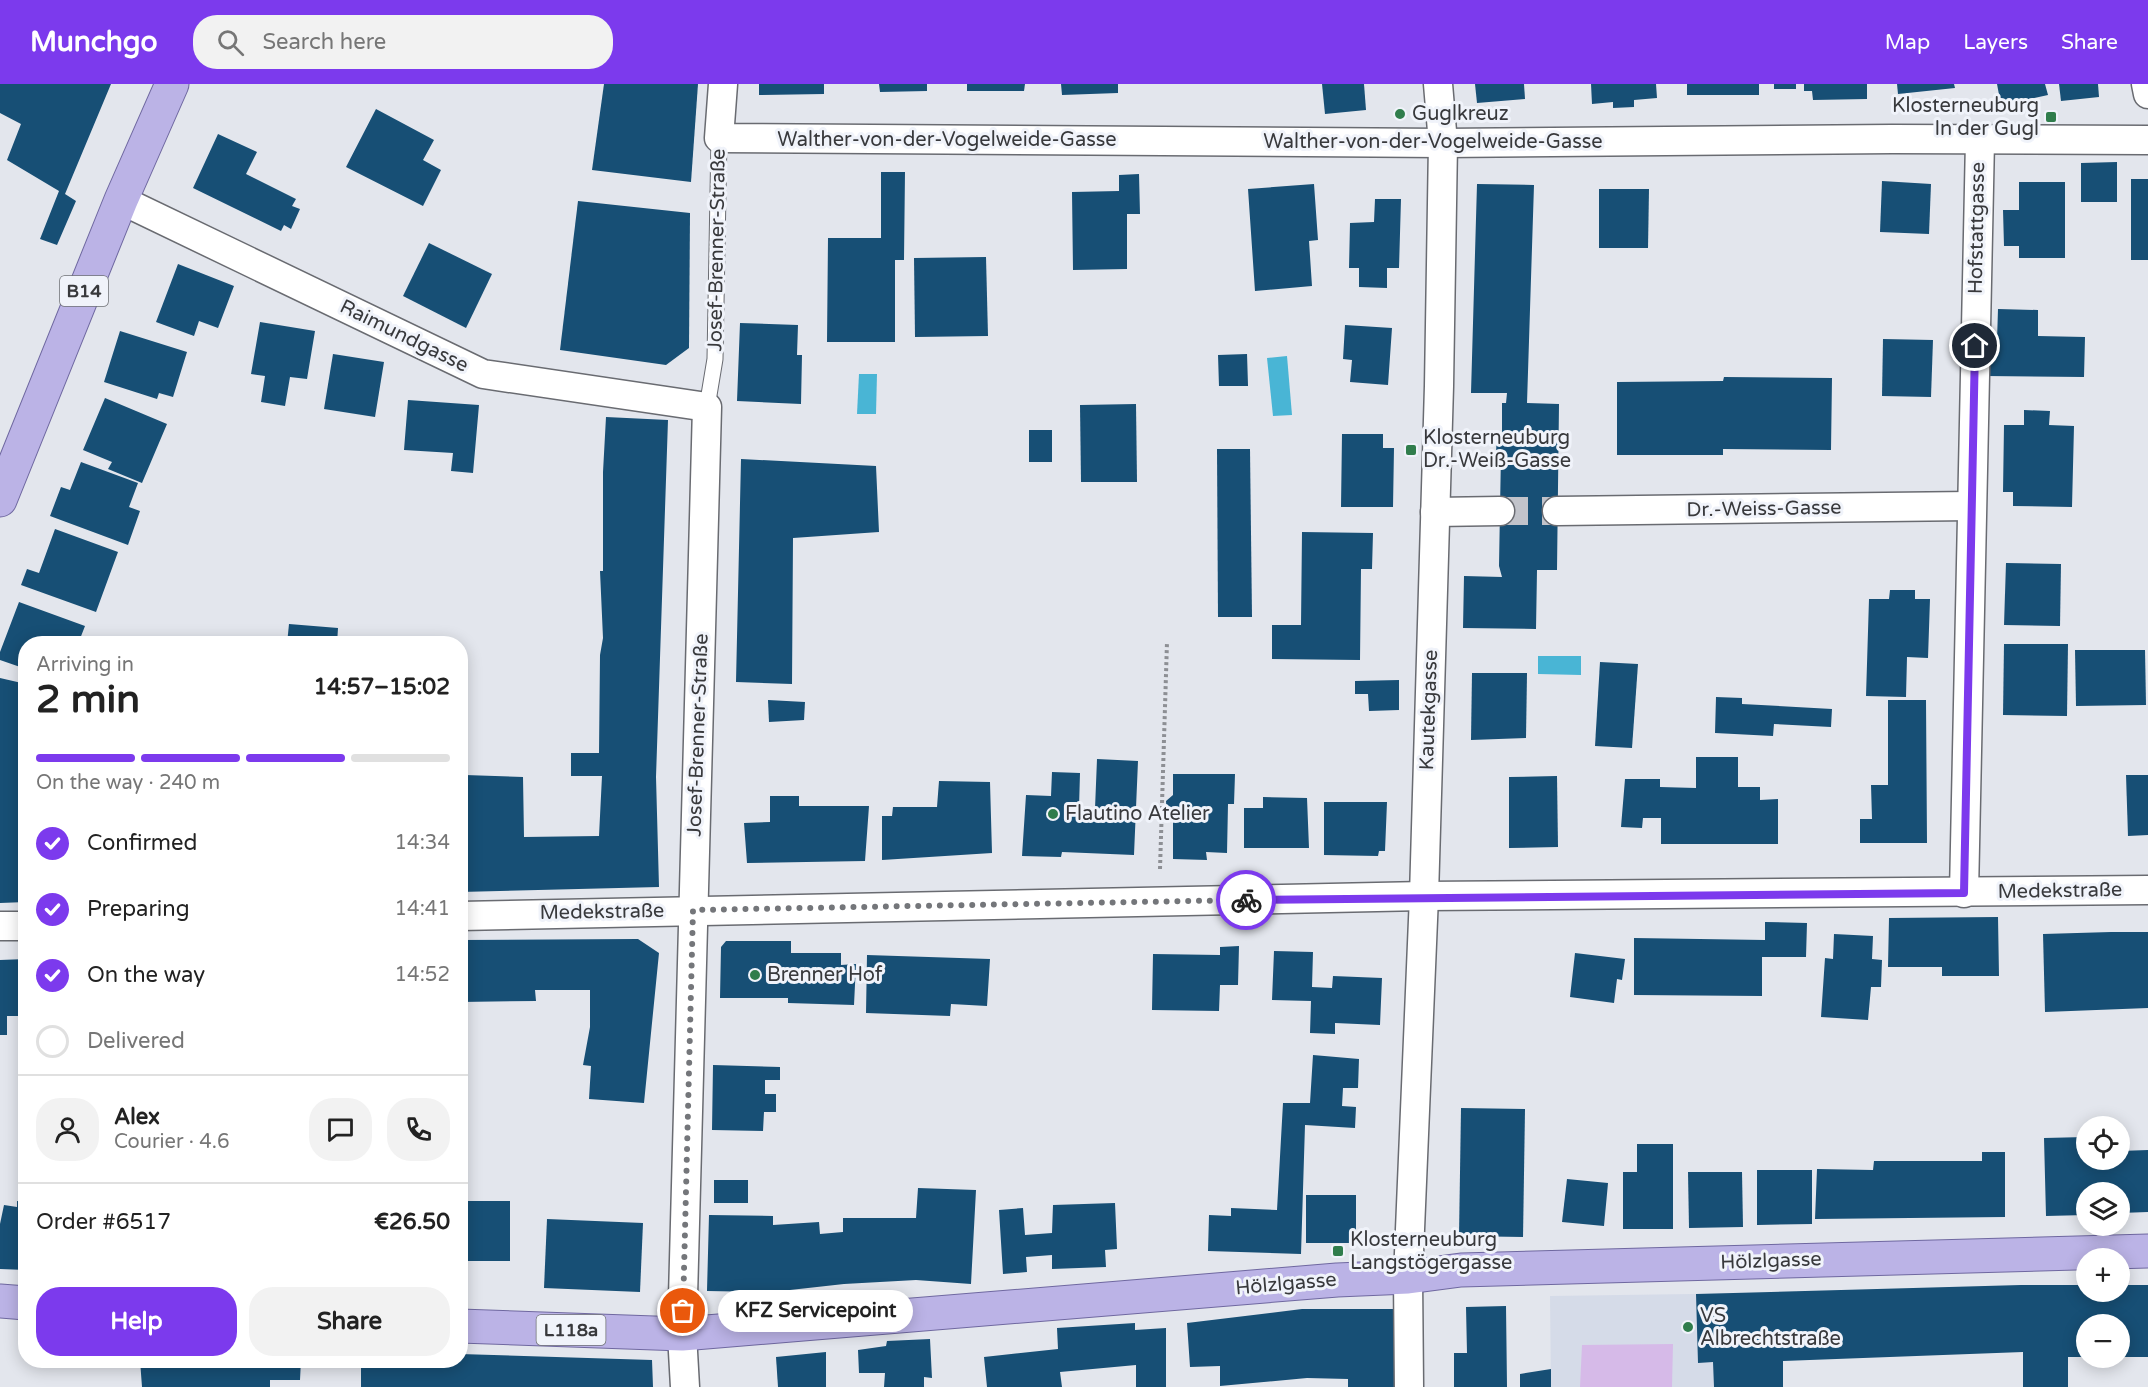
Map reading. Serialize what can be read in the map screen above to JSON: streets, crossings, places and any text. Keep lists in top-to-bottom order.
{
  "streets": {
    "main road": ["B14", "Hölzlgasse", "L118a"],
    "street": [
      "Walther-von-der-Vogelweide-Gasse",
      "Hofstattgasse",
      "Josef-Brenner-Straße",
      "Raimundgasse",
      "Dr.-Weiss-Gasse",
      "Kautekgasse",
      "Medekstraße"
    ]
  },
  "crossings": [
    ["Walther-von-der-Vogelweide-Gasse", "Hofstattgasse"],
    ["Walther-von-der-Vogelweide-Gasse", "Josef-Brenner-Straße"],
    ["Walther-von-der-Vogelweide-Gasse", "Kautekgasse"],
    ["Hofstattgasse", "Dr.-Weiss-Gasse"],
    ["Hofstattgasse", "Medekstraße"],
    ["Josef-Brenner-Straße", "Raimundgasse"],
    ["Josef-Brenner-Straße", "Medekstraße"],
    ["Josef-Brenner-Straße", "Hölzlgasse"],
    ["B14", "Raimundgasse"],
    ["Kautekgasse", "Medekstraße"],
    ["Kautekgasse", "Hölzlgasse"]
  ],
  "places": {
    "other": [
      "Guglkreuz",
      "Flautino Atelier",
      "Brenner Hof",
      "KFZ Servicepoint",
      "VS Albrechtstraße"
    ],
    "transit": ["Klosterneuburg In der Gugl", "Klosterneuburg Dr.-Weiß-Gasse", "Klosterneuburg Langstögergasse"]
  },
  "page": {
    "header": "Munchgo",
    "search": "Search here",
    "nav": ["Map", "Layers", "Share"],
    "heading": ["2 min", "Arriving in", "14:57–15:02"],
    "panel": [
      "Alex",
      "Courier · 4.6",
      "Order #6517",
      "€26.50"
    ],
    "bar": "On the way · 240 m",
    "list": [
      ["Confirmed", "14:34"],
      ["Preparing", "14:41"],
      ["On the way", "14:52"],
      "Delivered"
    ],
    "map_buttons": ["+", "−"],
    "buttons": ["Help", "Share"],
    "bubble": "KFZ Servicepoint"
  }
}
